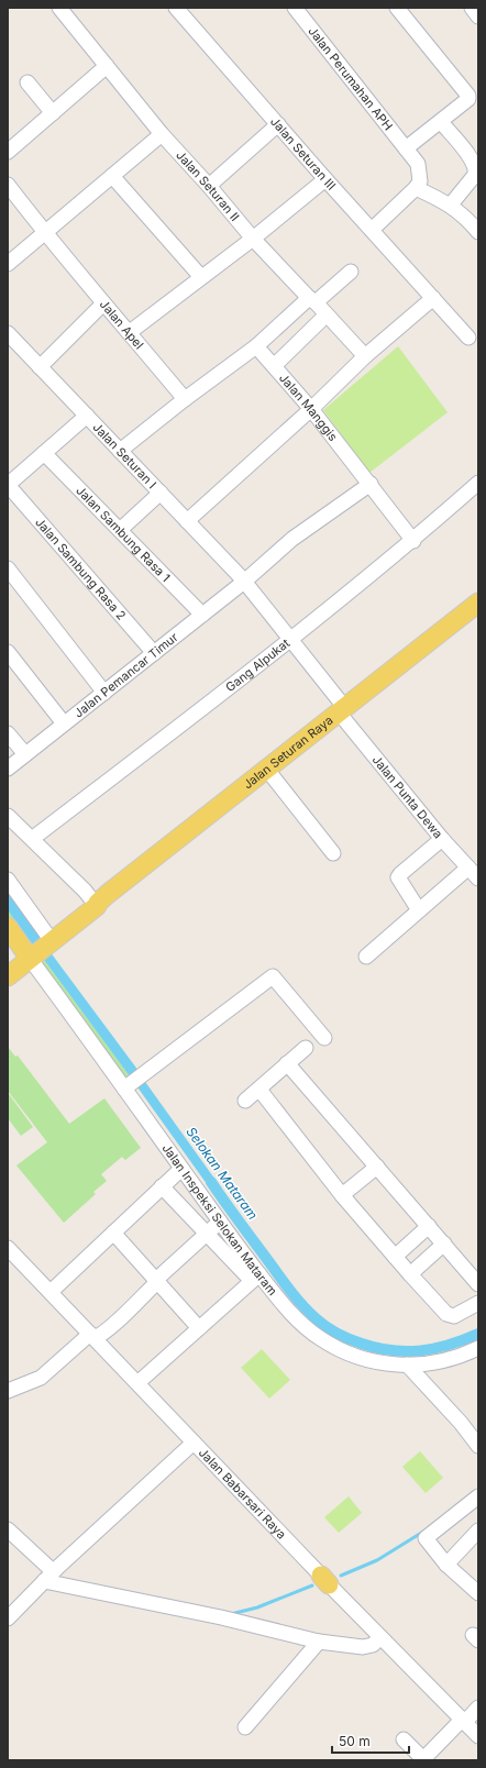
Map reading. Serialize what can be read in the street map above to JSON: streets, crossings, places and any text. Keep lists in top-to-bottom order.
{
  "streets": {
    "main road": ["Jalan Seturan Raya", "Jalan Inspeksi Selokan Mataram"],
    "street": [
      "Jalan Perumahan APH",
      "Jalan Seturan III",
      "Jalan Seturan II",
      "Jalan Apel",
      "Jalan Manggis",
      "Jalan Seturan I",
      "Jalan Sambung Rasa 1",
      "Jalan Sambung Rasa 2",
      "Gang Alpukat",
      "Jalan Pemancar Timur",
      "Jalan Punta Dewa",
      "Jalan Babarsari Raya"
    ]
  },
  "crossings": [
    ["Jalan Manggis", "Gang Alpukat"],
    ["Jalan Manggis", "Jalan Pemancar Timur"],
    ["Jalan Seturan I", "Jalan Pemancar Timur"],
    ["Jalan Sambung Rasa 1", "Jalan Pemancar Timur"],
    ["Jalan Sambung Rasa 2", "Jalan Pemancar Timur"],
    ["Jalan Seturan Raya", "Jalan Punta Dewa"],
    ["Jalan Seturan Raya", "Jalan Inspeksi Selokan Mataram"]
  ],
  "water": ["Selokan Mataram"],
  "scale_bar": "50 m"
}
